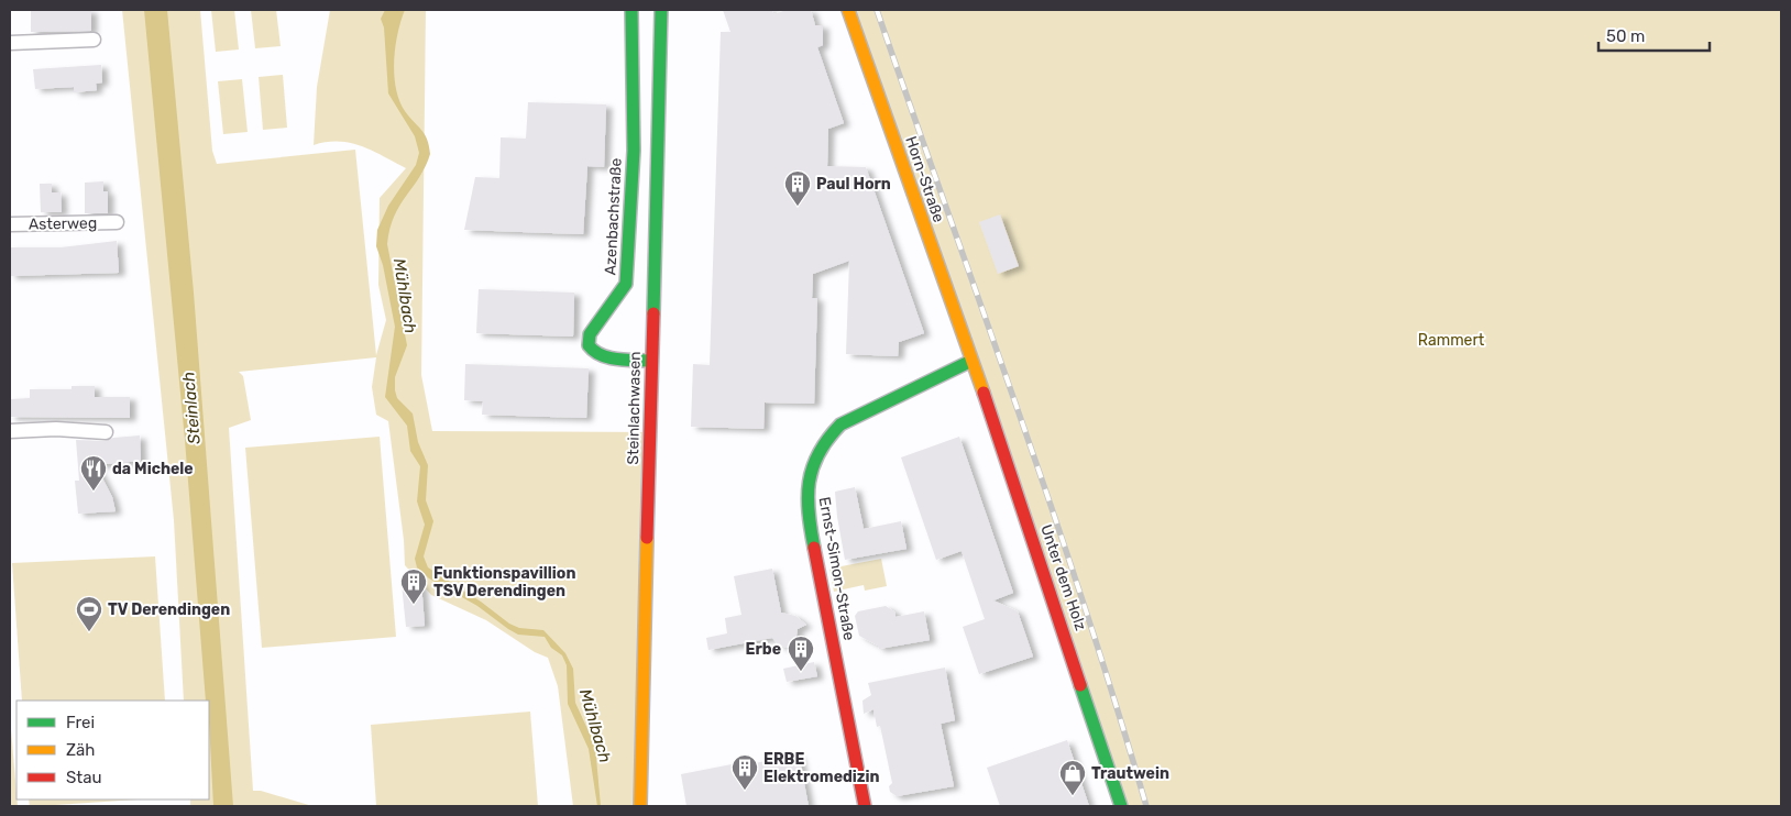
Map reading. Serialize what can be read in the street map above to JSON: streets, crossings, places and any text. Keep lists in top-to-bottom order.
{
  "streets": {
    "street": [
      "Horn-Straße",
      "Azenbachstraße",
      "Asterweg",
      "Steinlachwasen",
      "Ernst-Simon-Straße",
      "Unter dem Holz"
    ]
  },
  "crossings": [
    ["Horn-Straße", "Ernst-Simon-Straße"],
    ["Horn-Straße", "Unter dem Holz"],
    ["Azenbachstraße", "Steinlachwasen"],
    ["Ernst-Simon-Straße", "Unter dem Holz"]
  ],
  "water": ["Mühlbach", "Steinlach"],
  "parks": ["Rammert"],
  "places": {
    "building": [
      "Paul Horn",
      "Funktionspavillion TSV Derendingen",
      "Erbe",
      "ERBE Elektromedizin"
    ],
    "restaurant": ["da Michele"],
    "sports": ["TV Derendingen"],
    "shop": ["Trautwein"]
  },
  "legend": ["Frei", "Zäh", "Stau"],
  "scale_bar": "50 m"
}
